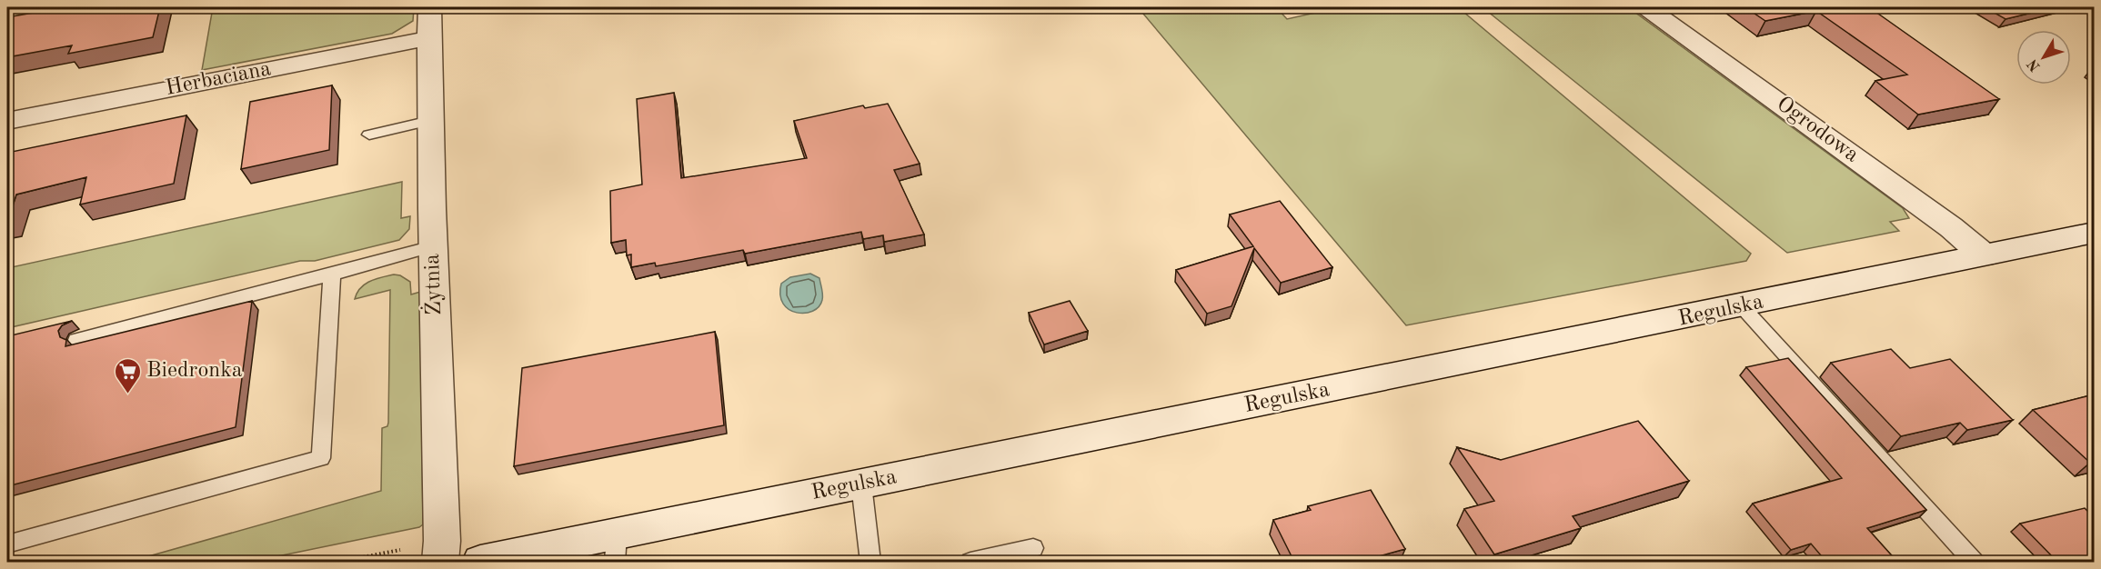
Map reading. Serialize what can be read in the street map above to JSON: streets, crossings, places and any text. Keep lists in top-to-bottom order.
{
  "streets": {
    "street": [
      "Herbaciana",
      "Ogrodowa",
      "Żytnia",
      "Regulska"
    ]
  },
  "crossings": [
    ["Herbaciana", "Żytnia"],
    ["Ogrodowa", "Regulska"]
  ],
  "places": {
    "supermarket": ["Biedronka"]
  },
  "north": "bottom left"
}
